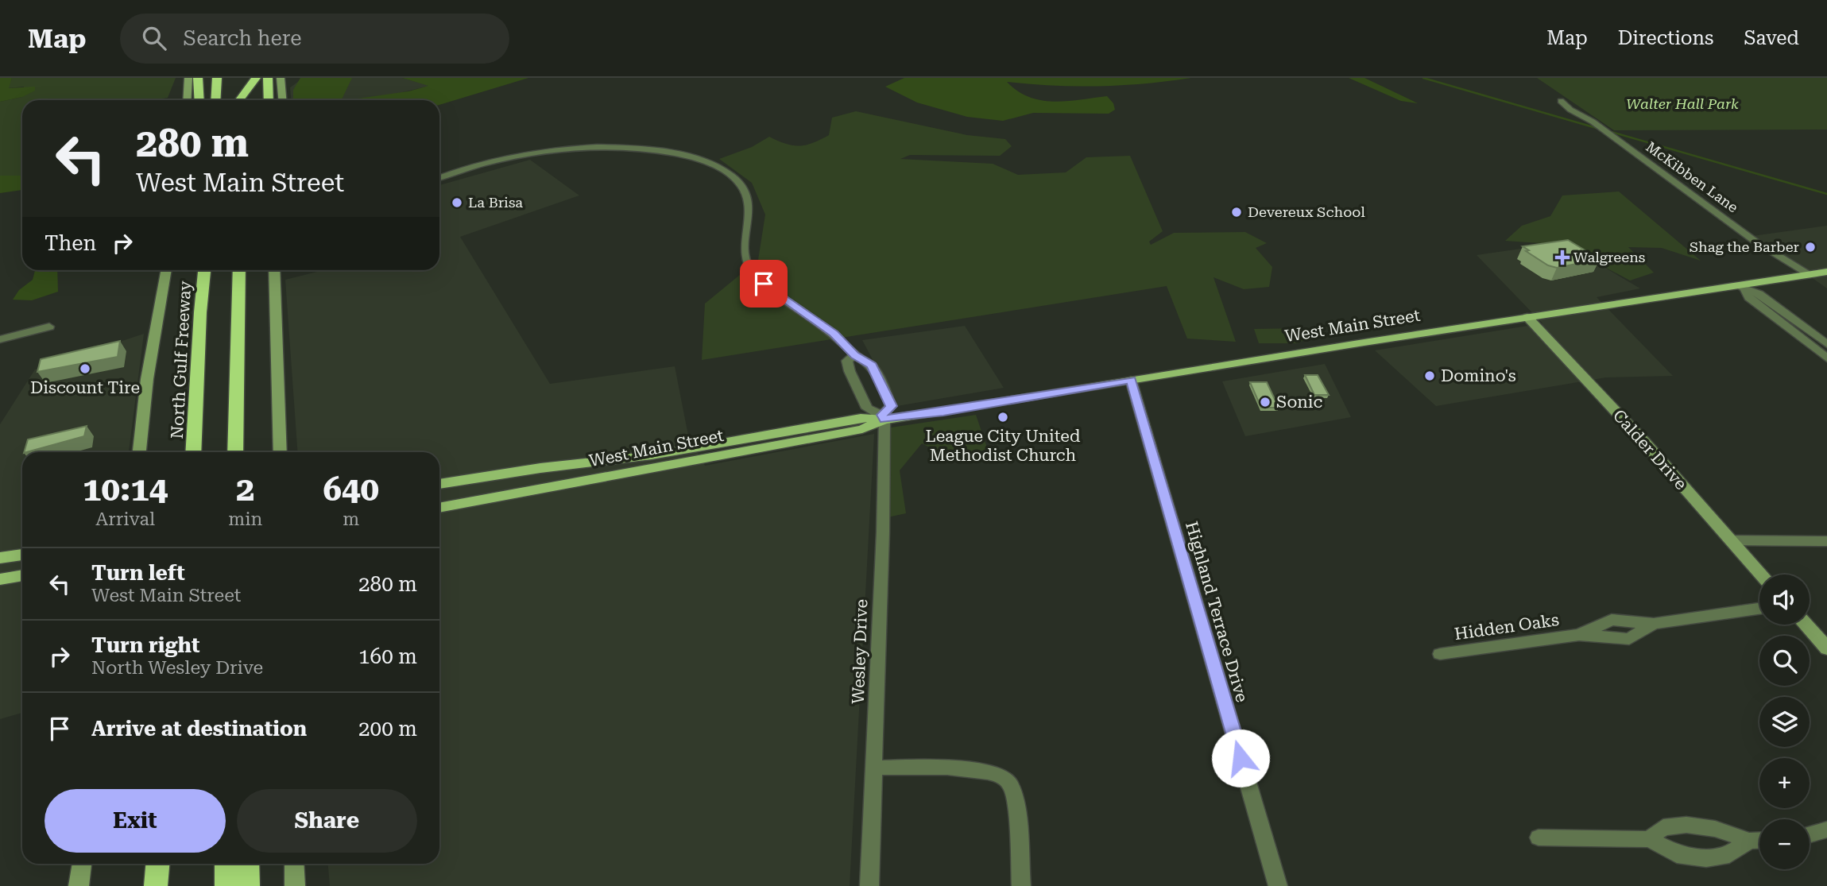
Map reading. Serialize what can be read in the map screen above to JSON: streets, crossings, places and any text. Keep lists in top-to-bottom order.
{
  "streets": {
    "highway": ["North Gulf Freeway"],
    "main road": ["West Main Street", "Calder Drive"],
    "street": [
      "McKibben Lane",
      "Highland Terrace Drive",
      "Hidden Oaks",
      "Wesley Drive"
    ]
  },
  "crossings": [
    ["McKibben Lane", "West Main Street"],
    ["West Main Street", "Calder Drive"],
    ["West Main Street", "Highland Terrace Drive"],
    ["West Main Street", "Wesley Drive"]
  ],
  "parks": ["Walter Hall Park"],
  "places": {
    "other": [
      "La Brisa",
      "Devereux School",
      "Shag the Barber",
      "Discount Tire",
      "Domino's",
      "Sonic",
      "League City United Methodist Church"
    ],
    "health": ["Walgreens"]
  },
  "page": {
    "header": "Map",
    "search": "Search here",
    "nav": ["Map", "Directions", "Saved"],
    "turn": ["280 m", "West Main Street"],
    "then": "Then",
    "eta": [
      "10:14",
      "Arrival",
      "2",
      "min",
      "640",
      "m"
    ],
    "list": [
      {
        "name": "Turn left",
        "note": "West Main Street",
        "value": "280 m"
      },
      {
        "name": "Turn right",
        "note": "North Wesley Drive",
        "value": "160 m"
      },
      {
        "name": "Arrive at destination",
        "value": "200 m"
      }
    ],
    "map_buttons": ["+", "−"],
    "buttons": ["Exit", "Share"]
  }
}
